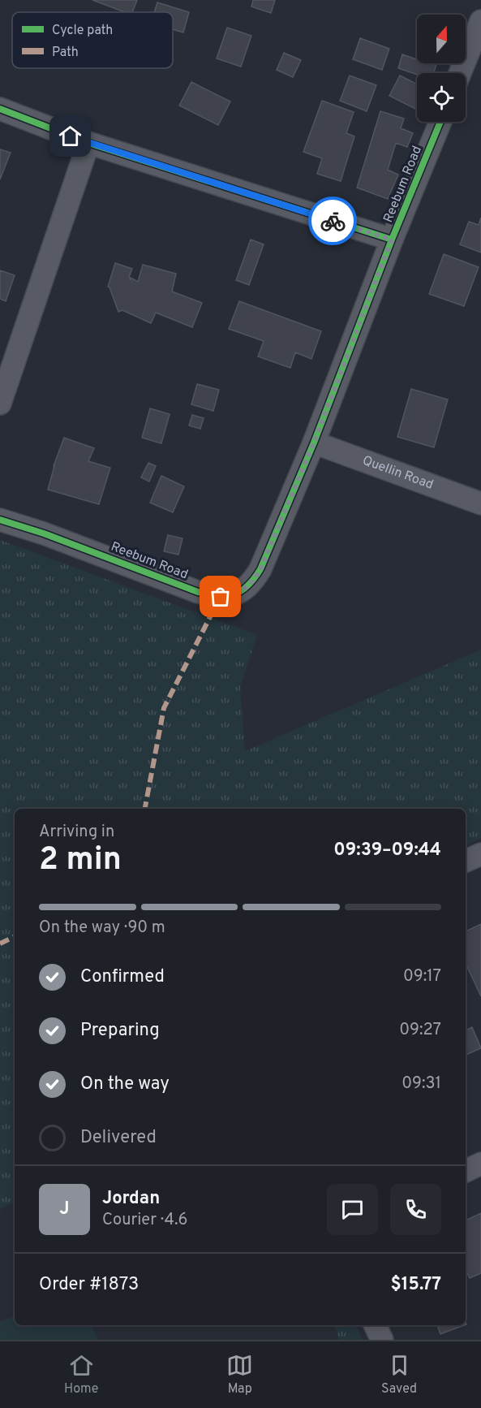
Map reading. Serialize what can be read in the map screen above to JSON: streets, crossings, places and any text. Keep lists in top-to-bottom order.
{
  "streets": {
    "street": ["Reebum Road", "Quellin Road"]
  },
  "crossings": [
    ["Reebum Road", "Quellin Road"]
  ],
  "legend": ["Cycle path", "Path"],
  "north": "top",
  "page": {
    "heading": ["2 min", "Arriving in", "09:39–09:44"],
    "panel": [
      "Jordan",
      "Courier · 4.6",
      "Order #1873",
      "$15.77"
    ],
    "bar": "On the way · 90 m",
    "list": [
      ["Confirmed", "09:17"],
      ["Preparing", "09:27"],
      ["On the way", "09:31"],
      "Delivered"
    ],
    "round": "J",
    "tabs": ["Home", "Map", "Saved"]
  }
}
